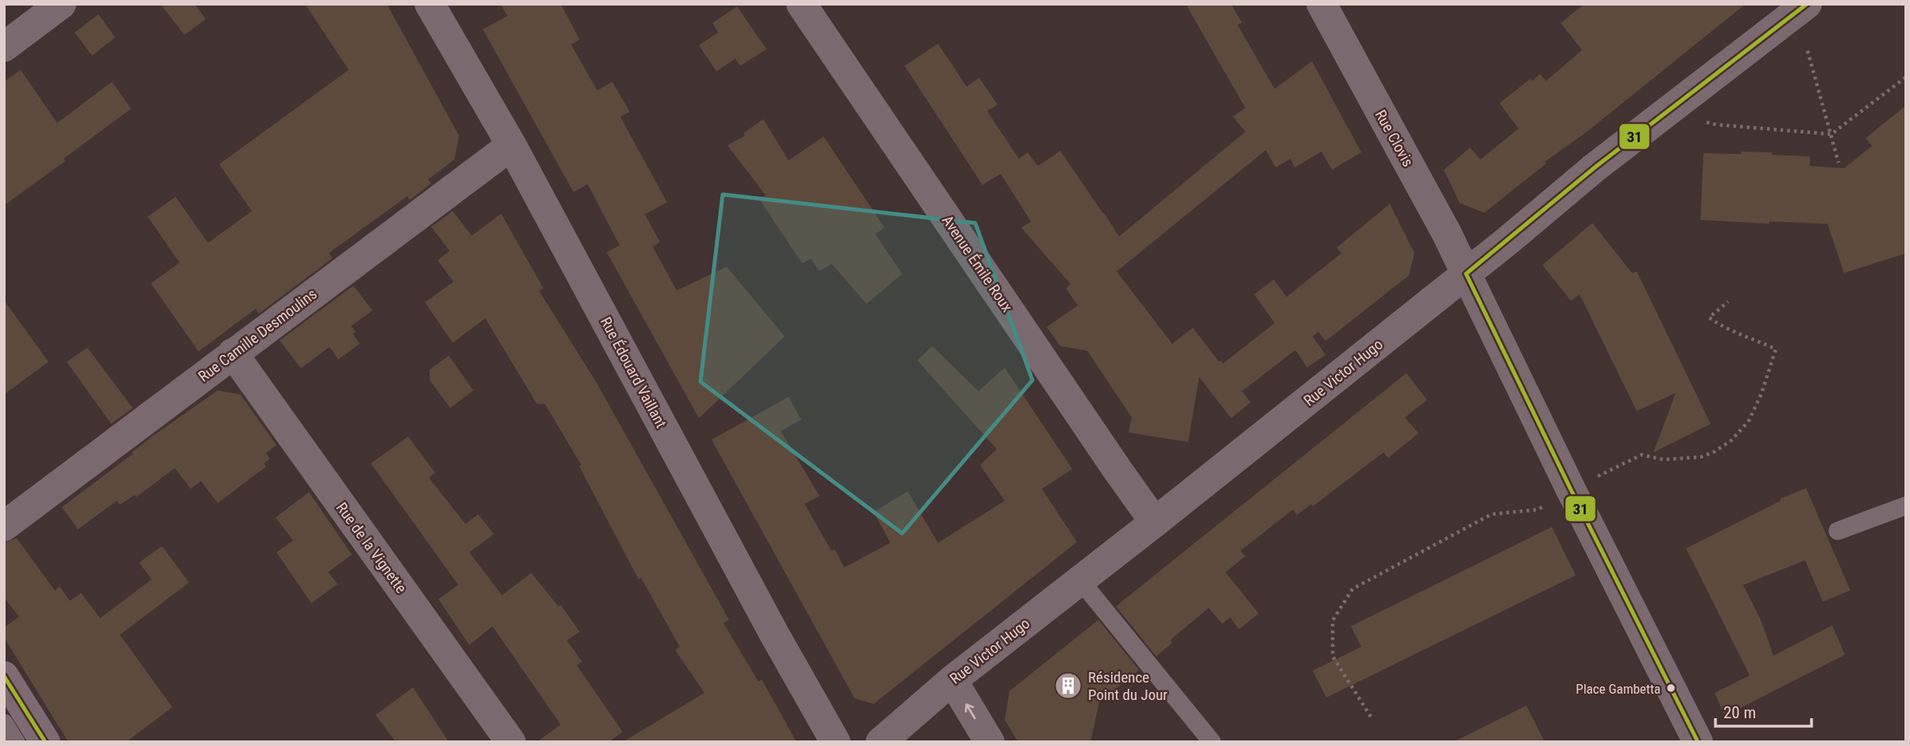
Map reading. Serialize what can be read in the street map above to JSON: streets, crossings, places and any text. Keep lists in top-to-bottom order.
{
  "streets": {
    "street": [
      "Rue Clovis",
      "Avenue Émile Roux",
      "Rue Camille Desmoulins",
      "Rue Édouard Vaillant",
      "Rue Victor Hugo",
      "Rue de la Vignette"
    ]
  },
  "crossings": [
    ["Rue Clovis", "Rue Victor Hugo"],
    ["Avenue Émile Roux", "Rue Victor Hugo"],
    ["Rue Camille Desmoulins", "Rue Édouard Vaillant"],
    ["Rue Camille Desmoulins", "Rue de la Vignette"]
  ],
  "places": {
    "building": ["Résidence Point du Jour"],
    "other": ["Place Gambetta"]
  },
  "lines": ["transit line 31"],
  "scale_bar": "20 m"
}
